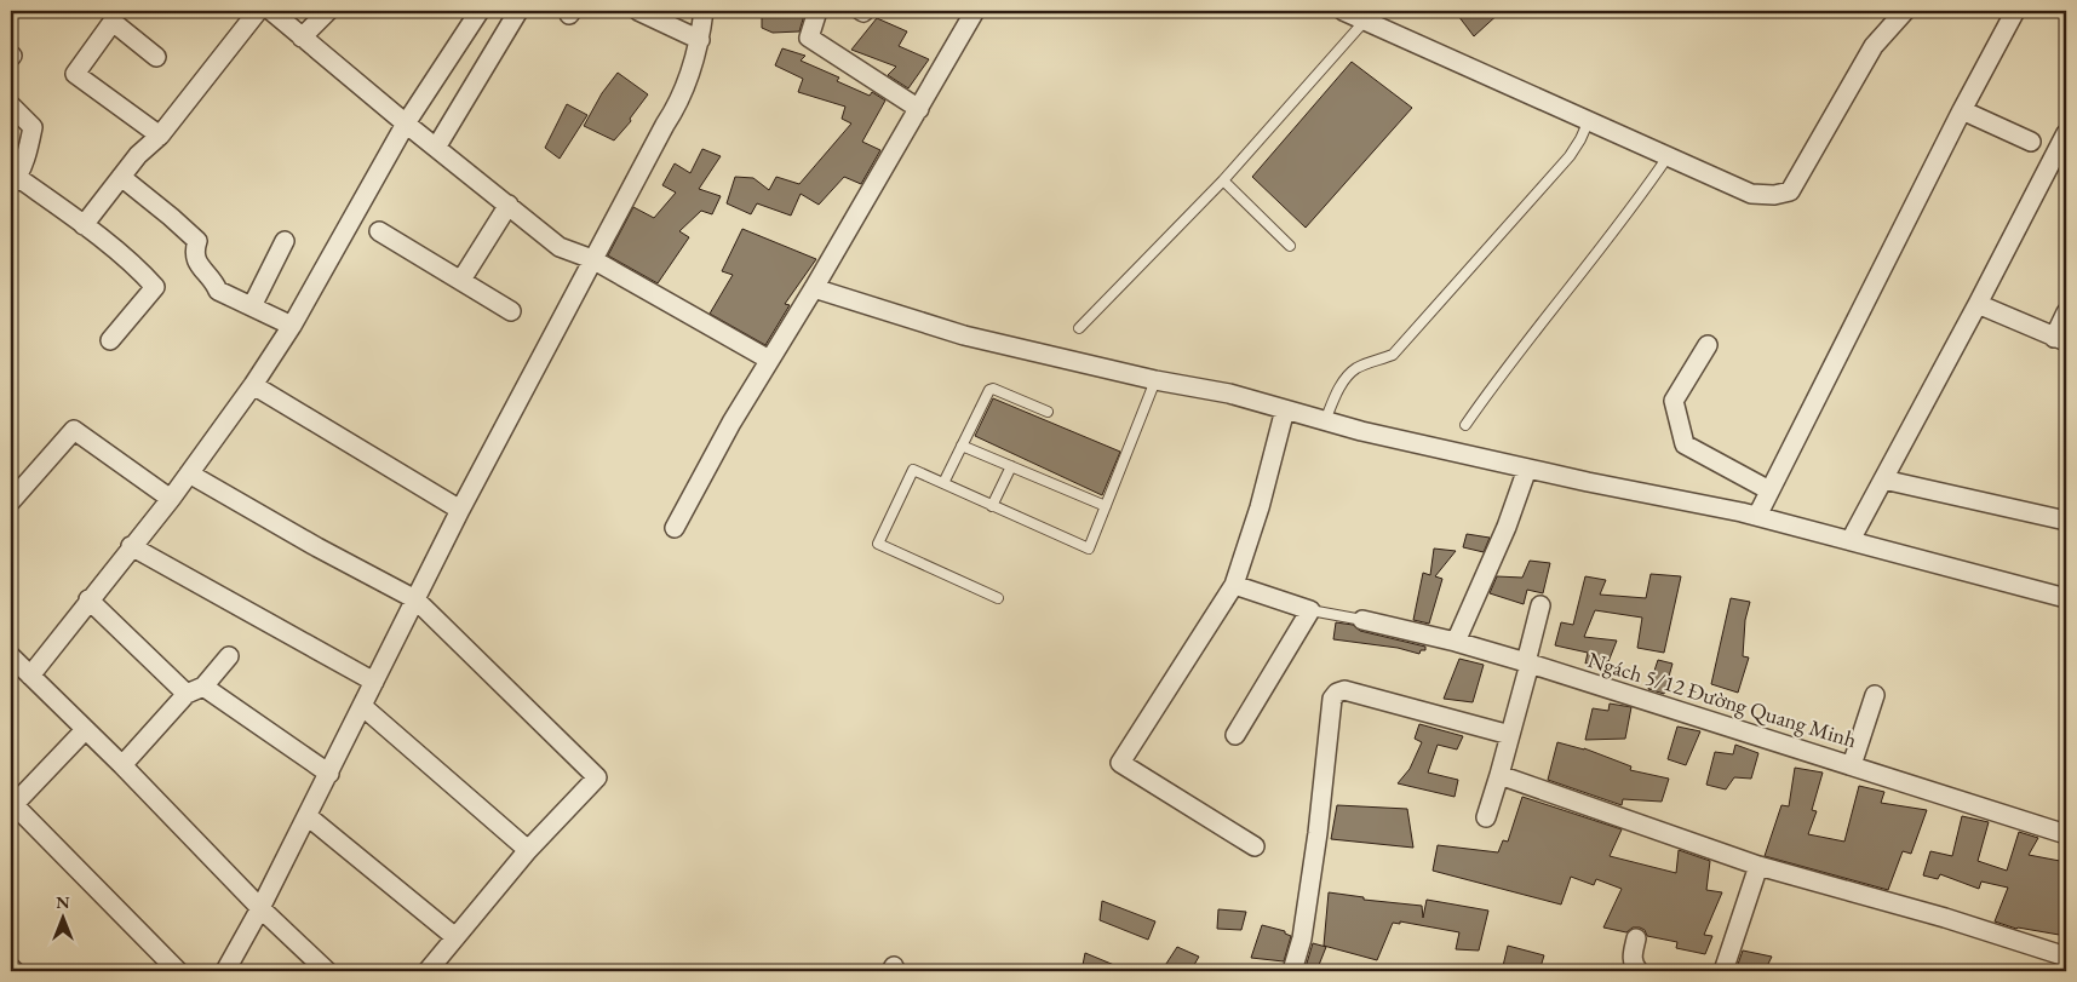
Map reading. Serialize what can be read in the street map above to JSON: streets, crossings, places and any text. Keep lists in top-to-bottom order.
{
  "streets": {
    "street": ["Ngách 5/12 Đường Quang Minh"]
  },
  "north": "top"
}
